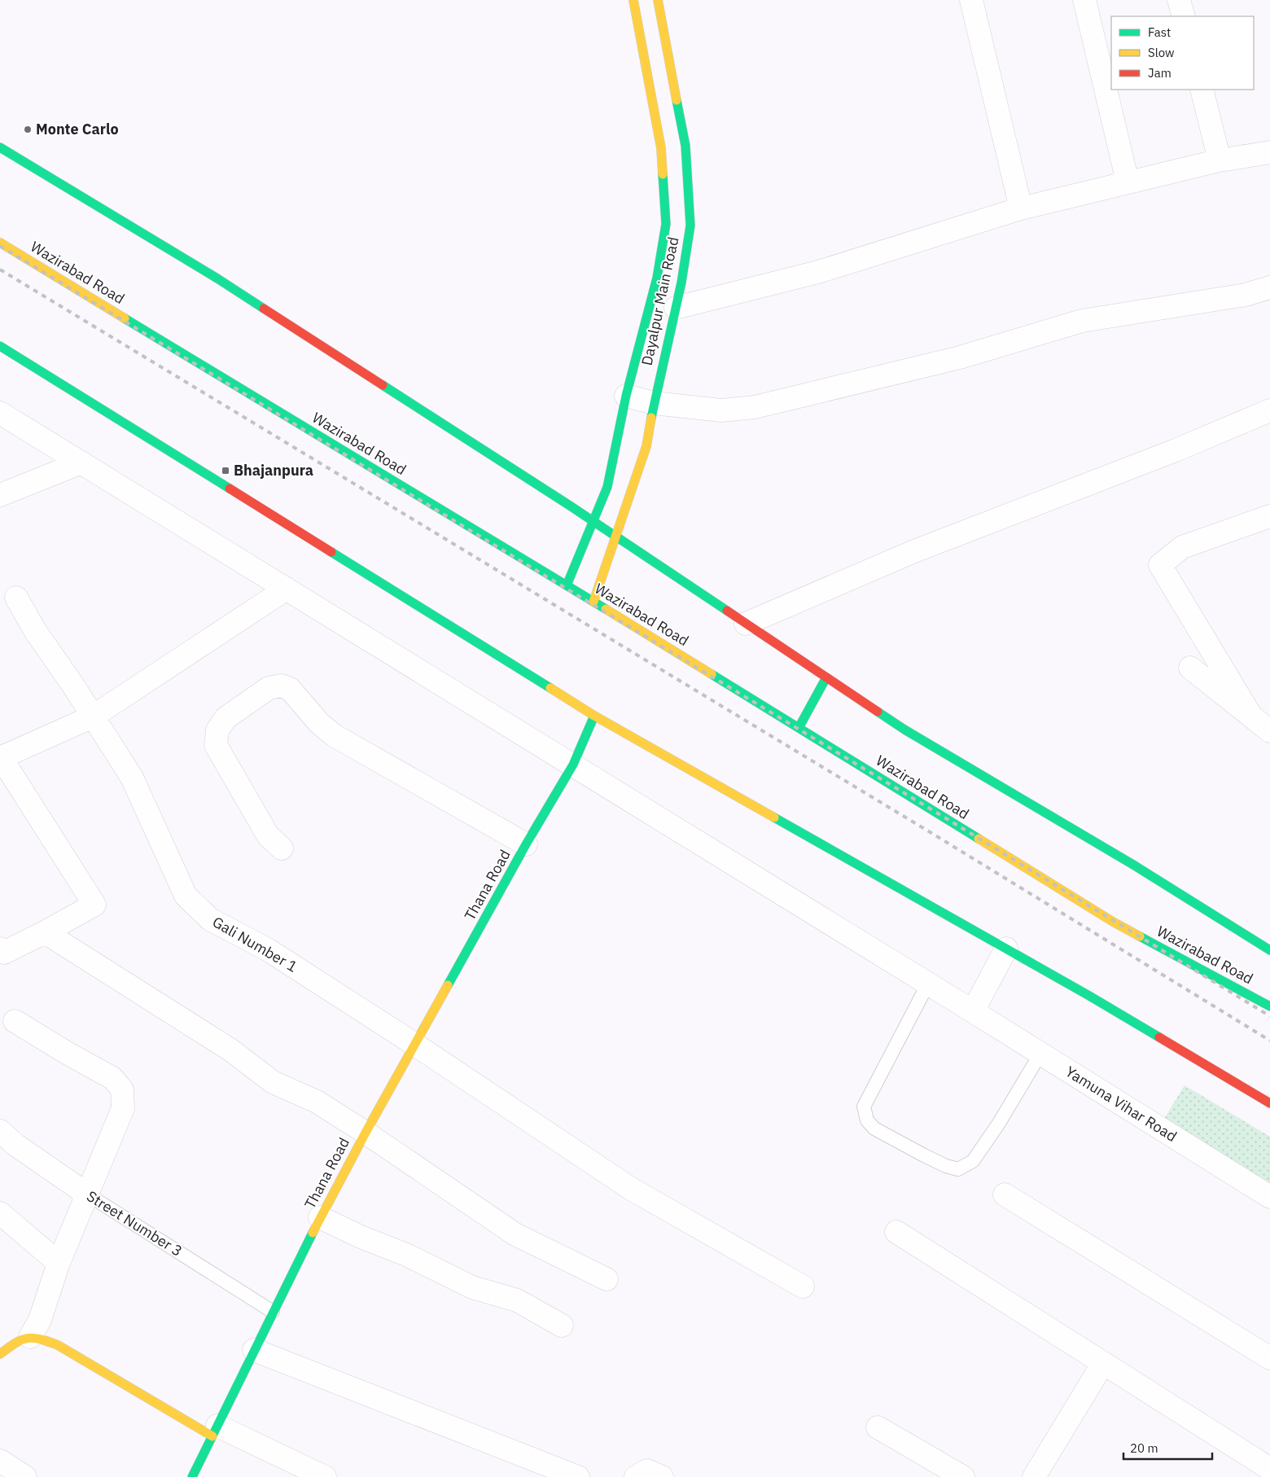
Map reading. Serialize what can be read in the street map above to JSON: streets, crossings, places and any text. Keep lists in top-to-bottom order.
{
  "streets": {
    "main road": ["Wazirabad Road", "Dayalpur Main Road", "Thana Road"],
    "street": ["Gali Number 1", "Yamuna Vihar Road", "Street Number 3"]
  },
  "crossings": [
    ["Wazirabad Road", "Dayalpur Main Road"],
    ["Thana Road", "Gali Number 1"],
    ["Thana Road", "Yamuna Vihar Road"],
    ["Thana Road", "Street Number 3"]
  ],
  "places": {
    "other": ["Monte Carlo"],
    "transit": ["Bhajanpura"]
  },
  "legend": ["Fast", "Slow", "Jam"],
  "scale_bar": "20 m"
}
